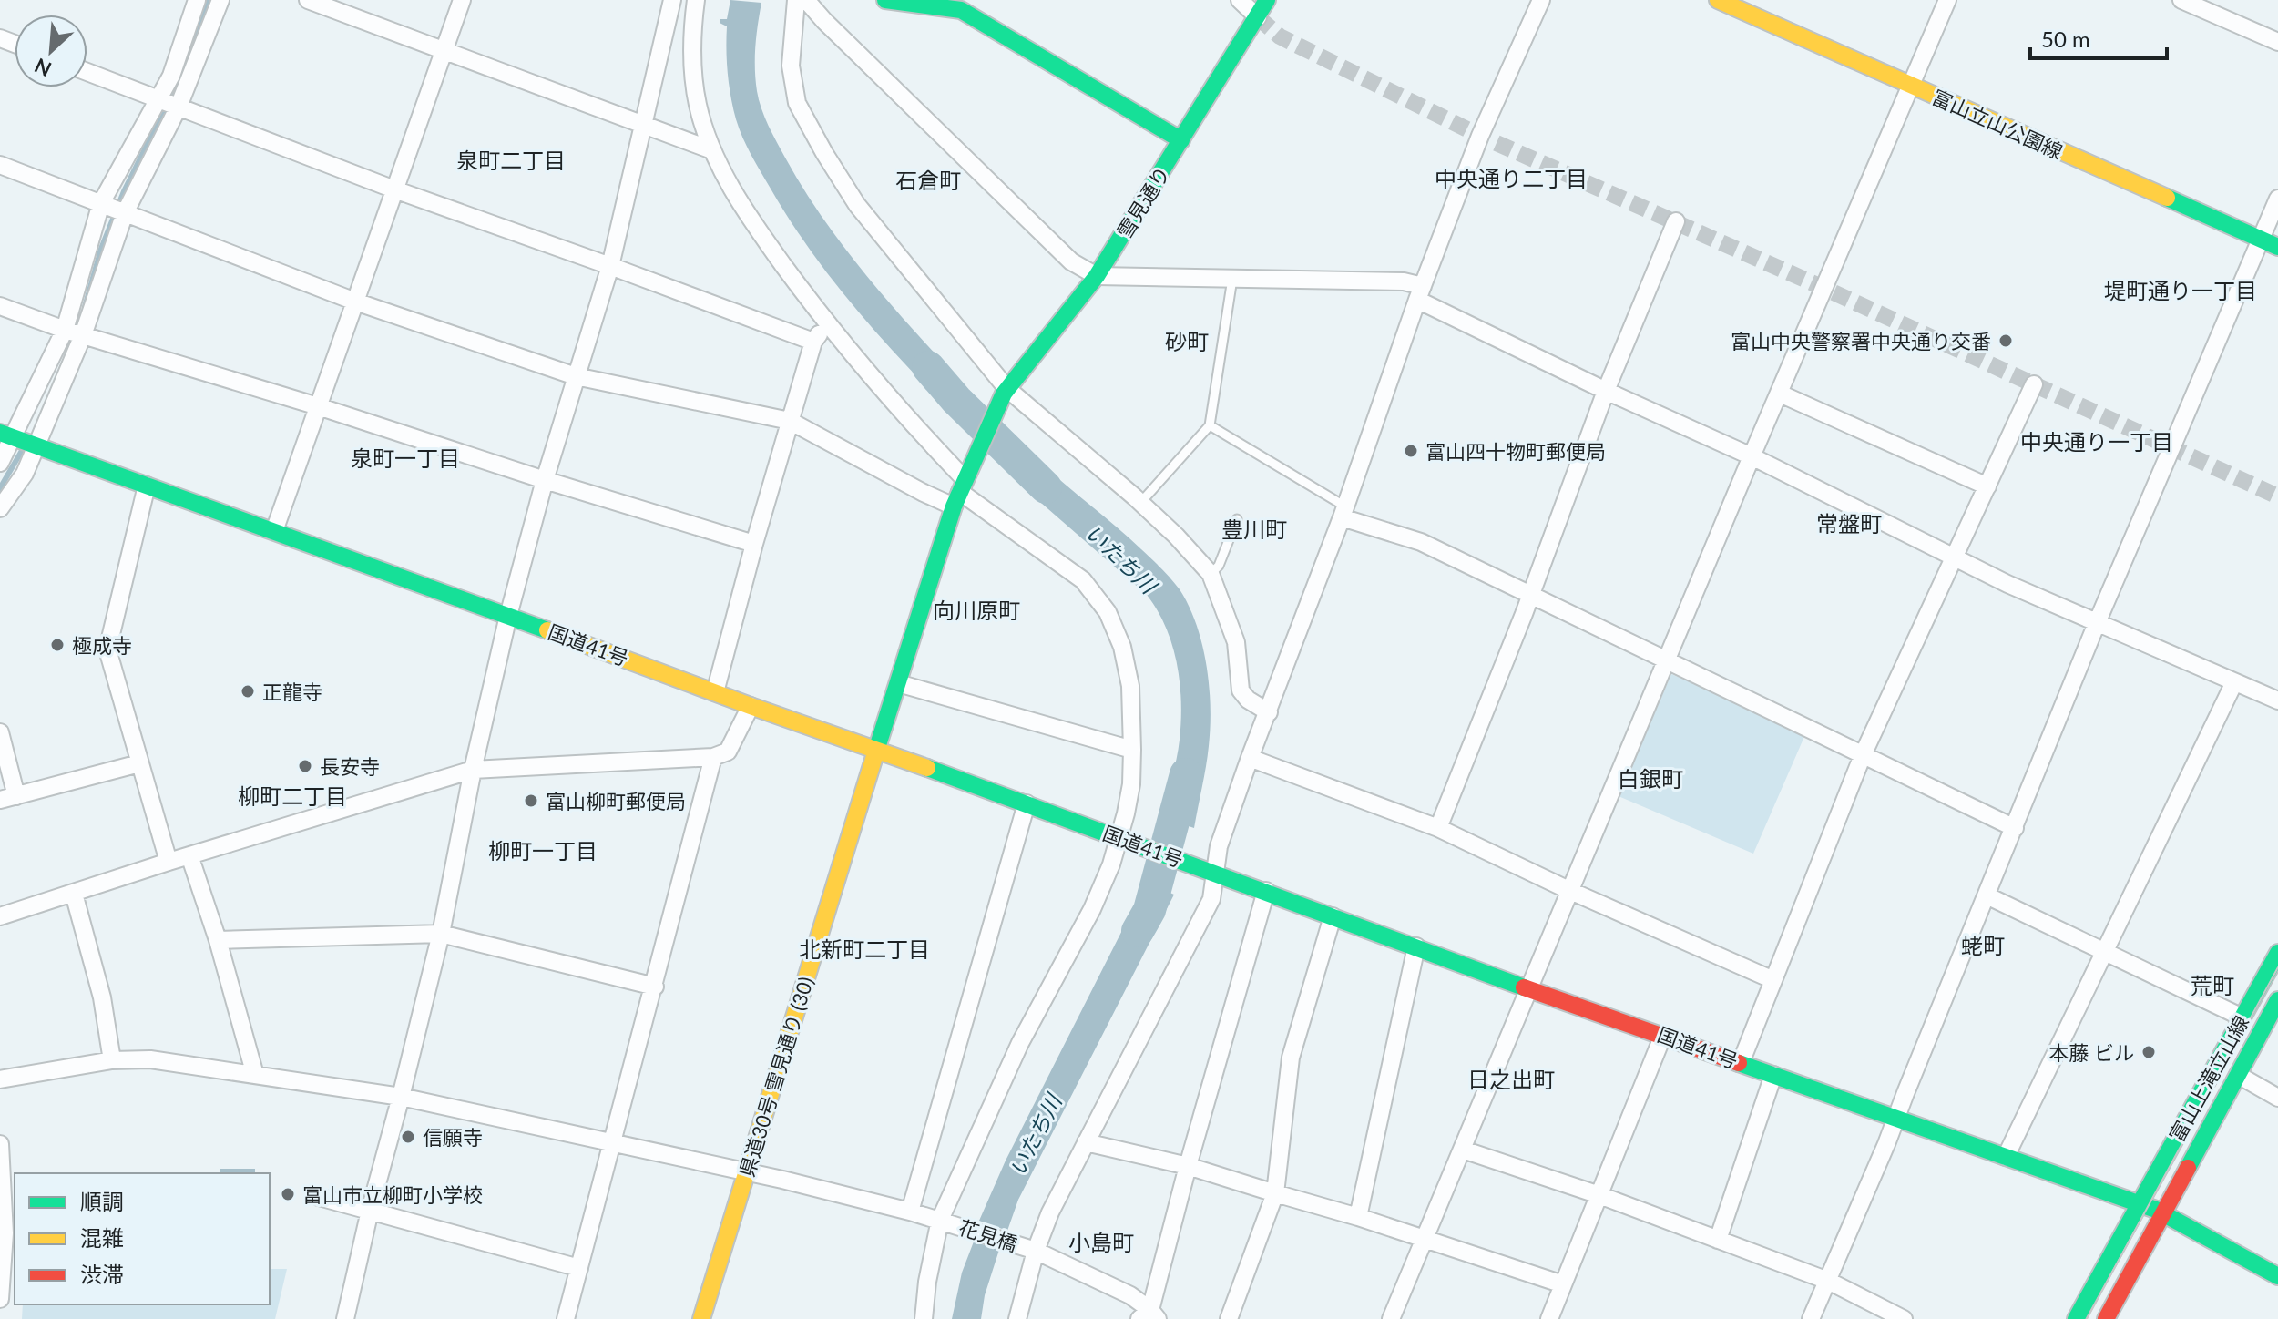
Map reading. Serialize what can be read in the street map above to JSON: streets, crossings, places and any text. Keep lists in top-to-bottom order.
{
  "streets": {
    "main road": [
      "富山立山公園線",
      "雪見通り",
      "国道41号",
      "県道30号 雪見通り (30)",
      "富山上滝立山線"
    ],
    "street": ["花見橋"]
  },
  "crossings": [
    ["国道41号", "県道30号 雪見通り (30)"],
    ["国道41号", "富山上滝立山線"],
    ["県道30号 雪見通り (30)", "花見橋"]
  ],
  "districts": [
    "泉町二丁目",
    "中央通り二丁目",
    "石倉町",
    "堤町通り一丁目",
    "砂町",
    "中央通り一丁目",
    "泉町一丁目",
    "常盤町",
    "豊川町",
    "向川原町",
    "白銀町",
    "柳町二丁目",
    "柳町一丁目",
    "蛯町",
    "北新町二丁目",
    "荒町",
    "日之出町",
    "小島町"
  ],
  "water": ["いたち川"],
  "places": [
    "富山中央警察署中央通り交番",
    "富山四十物町郵便局",
    "極成寺",
    "正龍寺",
    "長安寺",
    "富山柳町郵便局",
    "本藤 ビル",
    "信願寺",
    "富山市立柳町小学校"
  ],
  "legend": ["順調", "混雑", "渋滞"],
  "scale_bar": "50 m",
  "north": "bottom left"
}
